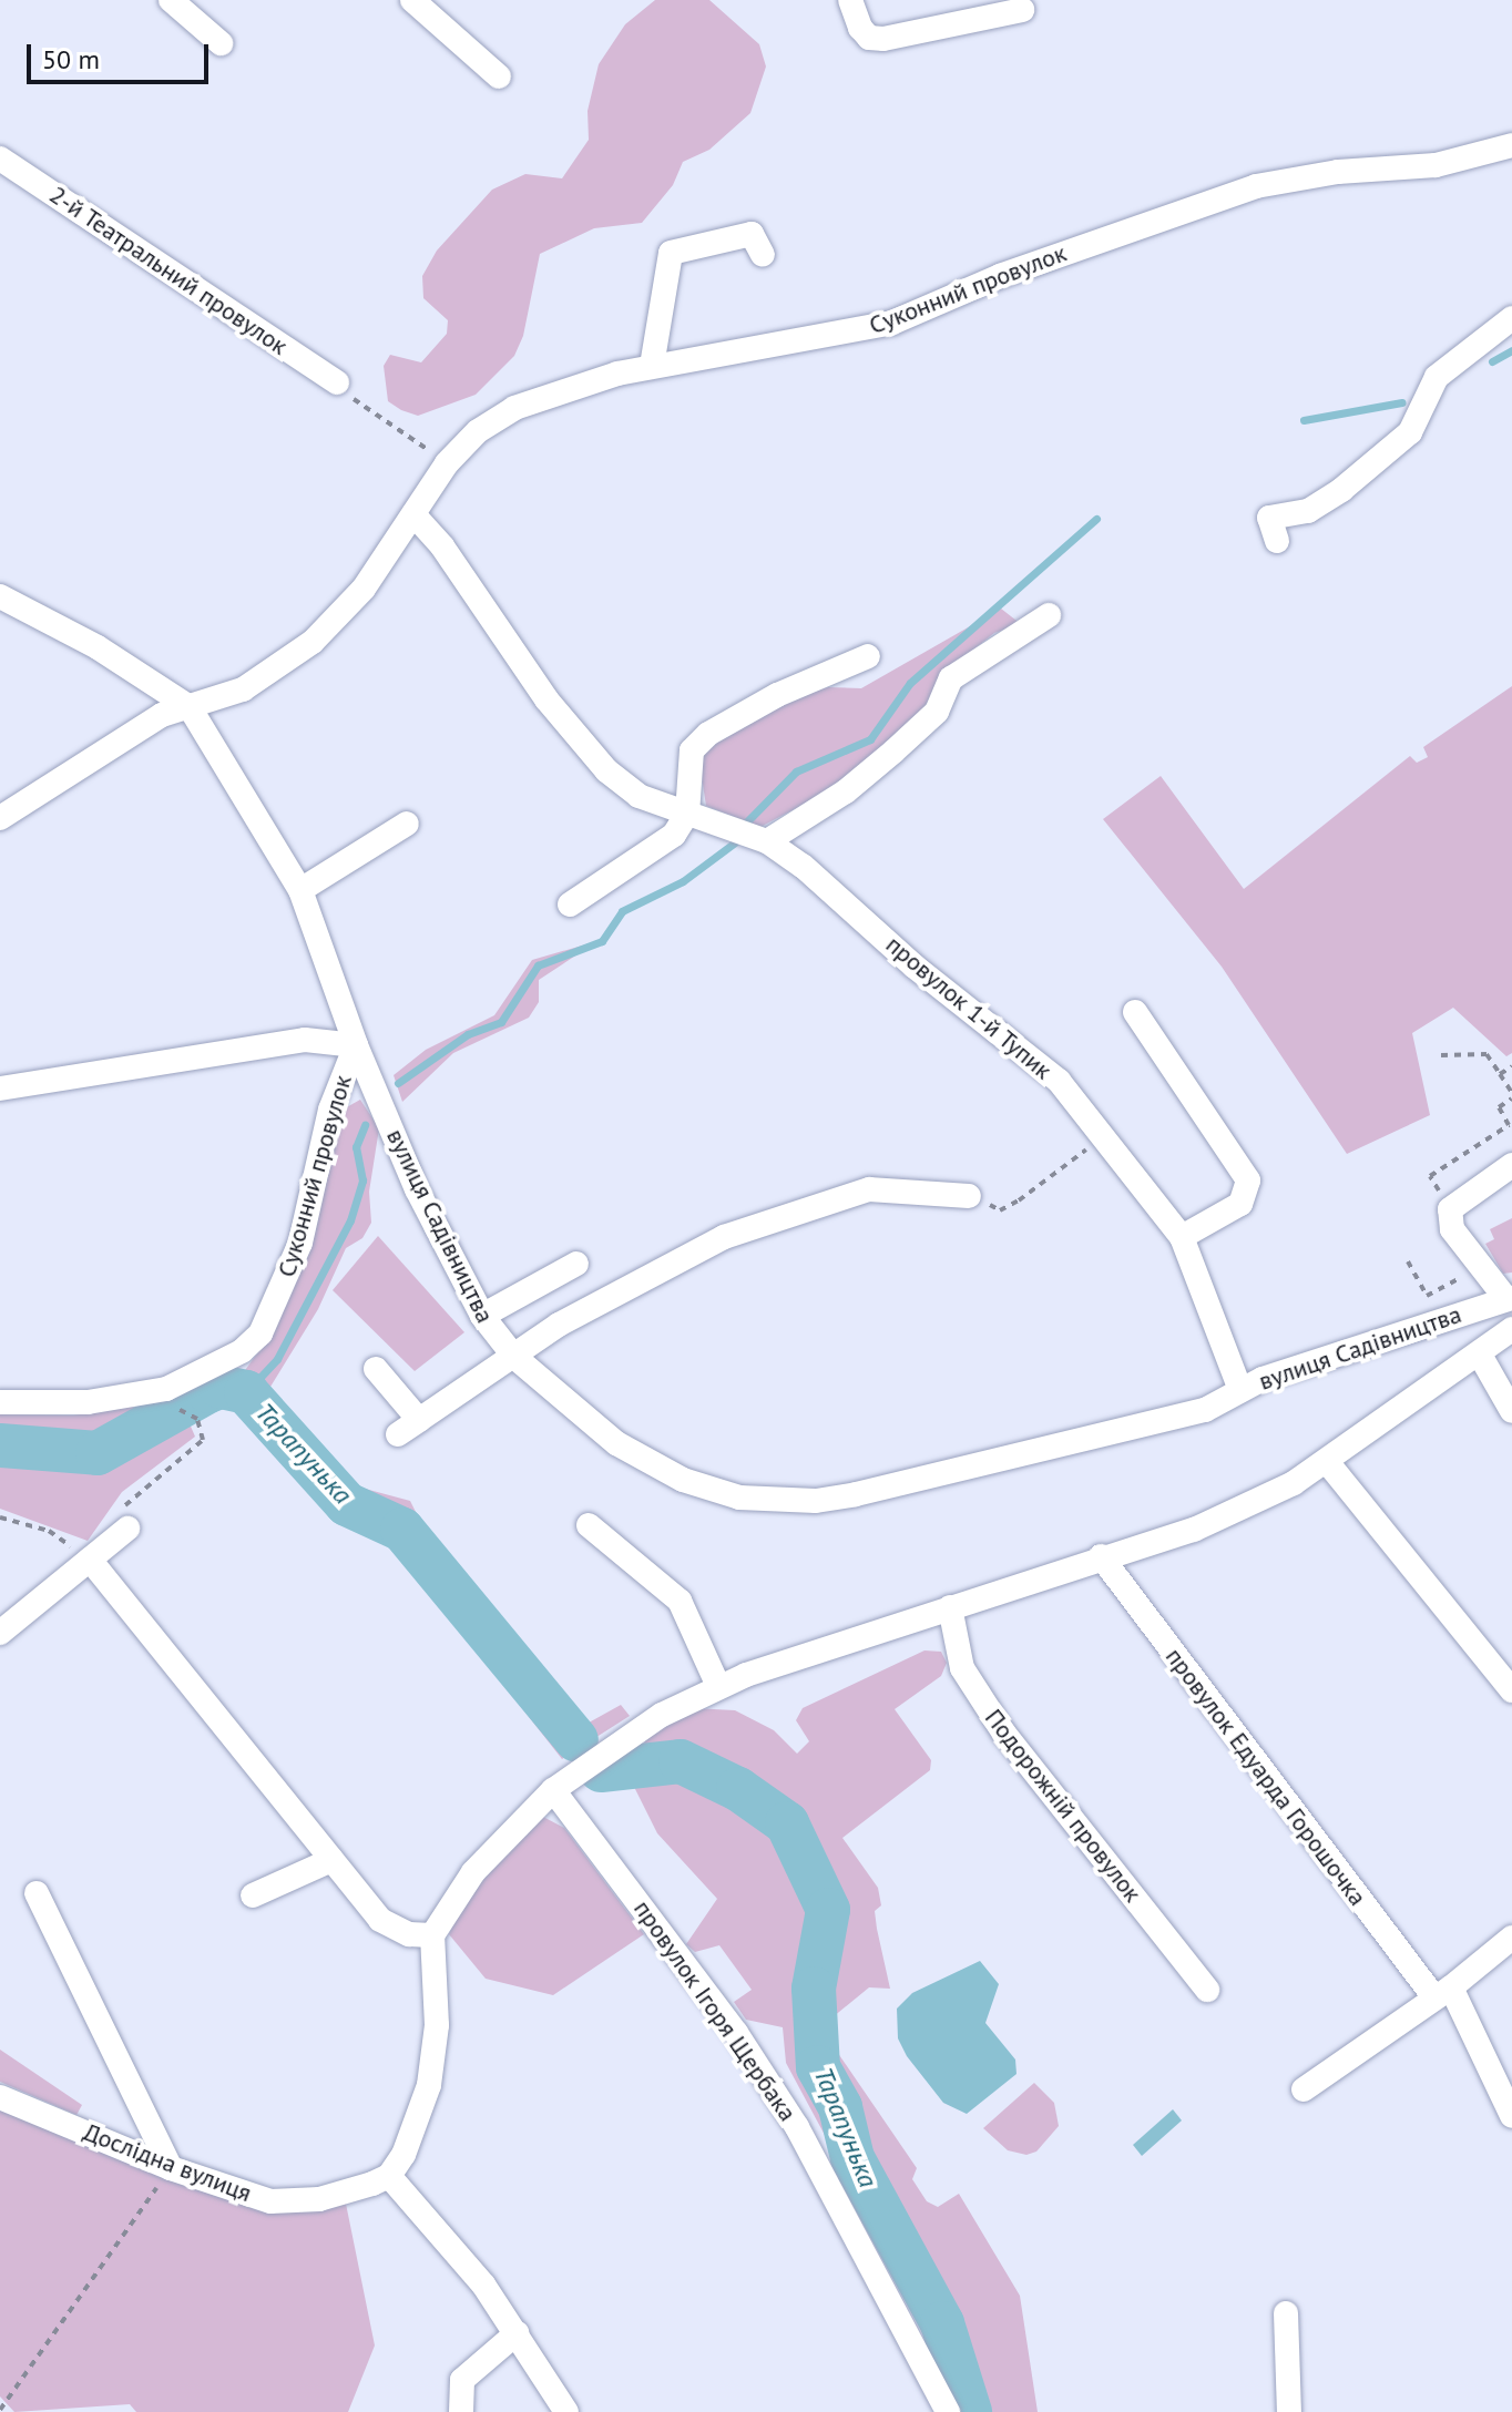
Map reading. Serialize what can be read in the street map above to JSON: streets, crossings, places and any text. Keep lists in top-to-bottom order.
{
  "streets": {
    "street": [
      "2-й Театральний провулок",
      "Суконний провулок",
      "провулок 1-й Тупик",
      "вулиця Садівництва",
      "провулок Едуарда Горошочка",
      "Подорожній провулок",
      "провулок Ігоря Щербака",
      "Дослідна вулиця"
    ]
  },
  "crossings": [
    ["Суконний провулок", "вулиця Садівництва"],
    ["провулок 1-й Тупик", "вулиця Садівництва"]
  ],
  "water": ["Тарапунька"],
  "scale_bar": "50 m"
}
